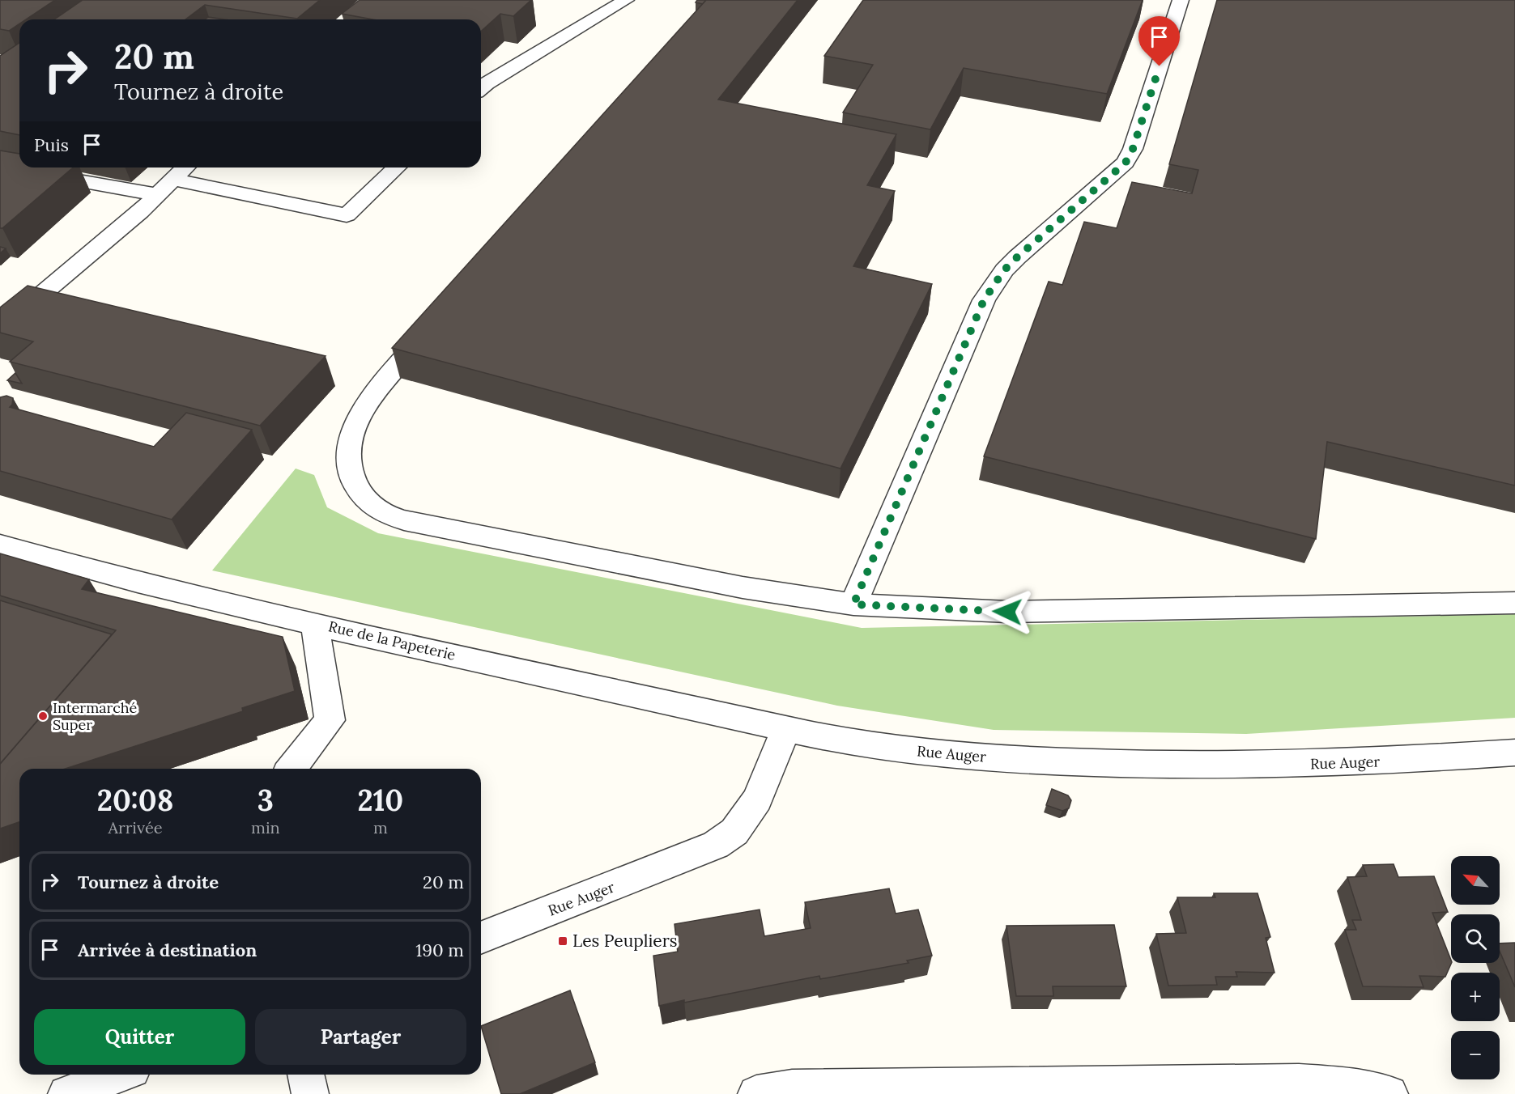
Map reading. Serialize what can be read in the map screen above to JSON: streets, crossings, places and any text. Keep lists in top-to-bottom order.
{
  "streets": {
    "street": ["Rue de la Papeterie", "Rue Auger"]
  },
  "crossings": [
    ["Rue de la Papeterie", "Rue Auger"]
  ],
  "places": {
    "other": ["Intermarché Super"],
    "transit": ["Les Peupliers"]
  },
  "north": "top left",
  "page": {
    "turn": ["20 m", "Tournez à droite"],
    "then": "Puis",
    "eta": [
      "20:08",
      "Arrivée",
      "3",
      "min",
      "210",
      "m"
    ],
    "list": [
      {
        "name": "Tournez à droite",
        "value": "20 m"
      },
      {
        "name": "Arrivée à destination",
        "value": "190 m"
      }
    ],
    "map_buttons": ["+", "−"],
    "buttons": ["Quitter", "Partager"]
  }
}
